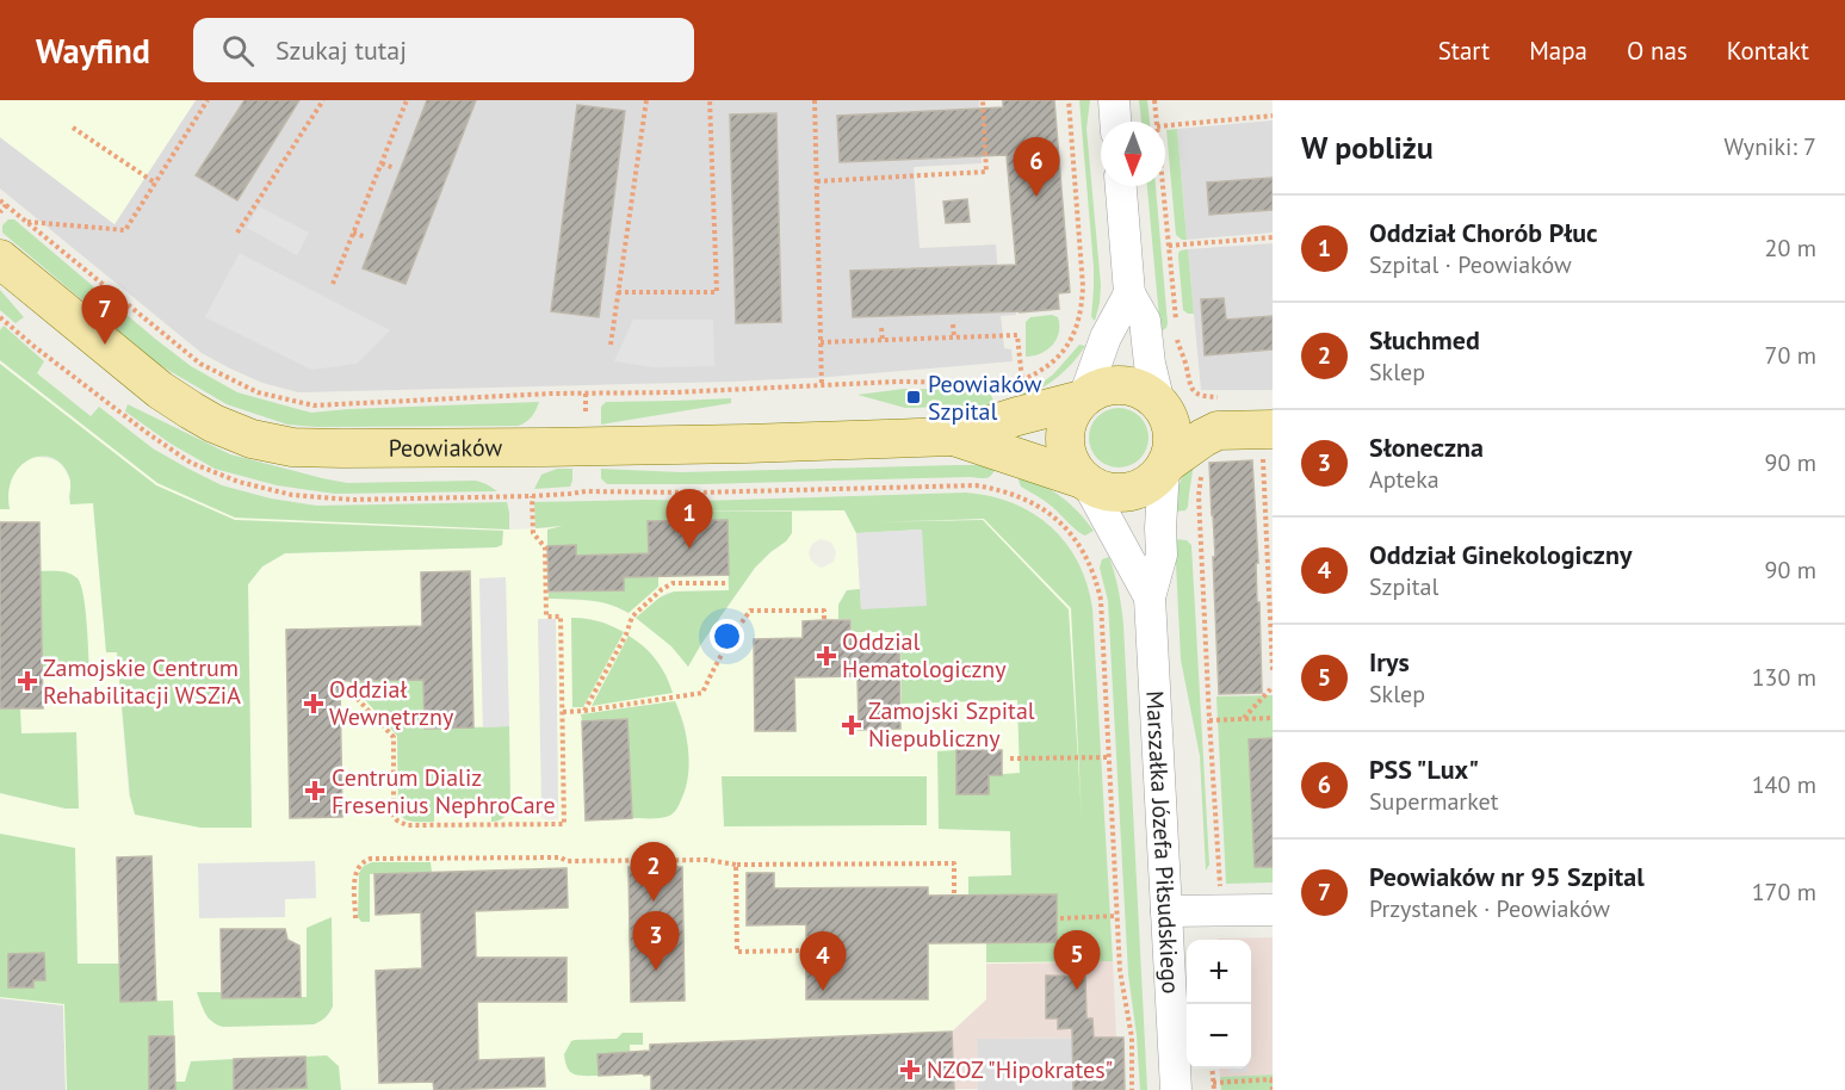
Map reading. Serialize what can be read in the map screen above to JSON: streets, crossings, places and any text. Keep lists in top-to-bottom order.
{
  "streets": {
    "main road": ["Peowiaków"],
    "street": ["Marszałka Józefa Piłsudskiego"]
  },
  "crossings": [
    ["Peowiaków", "Marszałka Józefa Piłsudskiego"]
  ],
  "places": {
    "transit": ["Peowiaków Szpital"],
    "health": [
      "Oddzial Hematologiczny",
      "Zamojskie Centrum Rehabilitacji WSZiA",
      "Oddział Wewnętrzny",
      "Zamojski Szpital Niepubliczny",
      "Centrum Dializ Fresenius NephroCare",
      "NZOZ \"Hipokrates\""
    ]
  },
  "north": "bottom",
  "page": {
    "header": "Wayfind",
    "search": "Szukaj tutaj",
    "nav": [
      "Start",
      "Mapa",
      "O nas",
      "Kontakt"
    ],
    "heading": ["W pobliżu", "Wyniki: 7"],
    "pins": [
      "6",
      "7",
      "1",
      "2",
      "3",
      "5",
      "4"
    ],
    "list": [
      {
        "mark": "1",
        "name": "Oddział Chorób Płuc",
        "note": "Szpital · Peowiaków",
        "value": "20 m"
      },
      {
        "mark": "2",
        "name": "Słuchmed",
        "note": "Sklep",
        "value": "70 m"
      },
      {
        "mark": "3",
        "name": "Słoneczna",
        "note": "Apteka",
        "value": "90 m"
      },
      {
        "mark": "4",
        "name": "Oddział Ginekologiczny",
        "note": "Szpital",
        "value": "90 m"
      },
      {
        "mark": "5",
        "name": "Irys",
        "note": "Sklep",
        "value": "130 m"
      },
      {
        "mark": "6",
        "name": "PSS \"Lux\"",
        "note": "Supermarket",
        "value": "140 m"
      },
      {
        "mark": "7",
        "name": "Peowiaków nr 95 Szpital",
        "note": "Przystanek · Peowiaków",
        "value": "170 m"
      }
    ],
    "map_buttons": ["+", "−"]
  }
}
